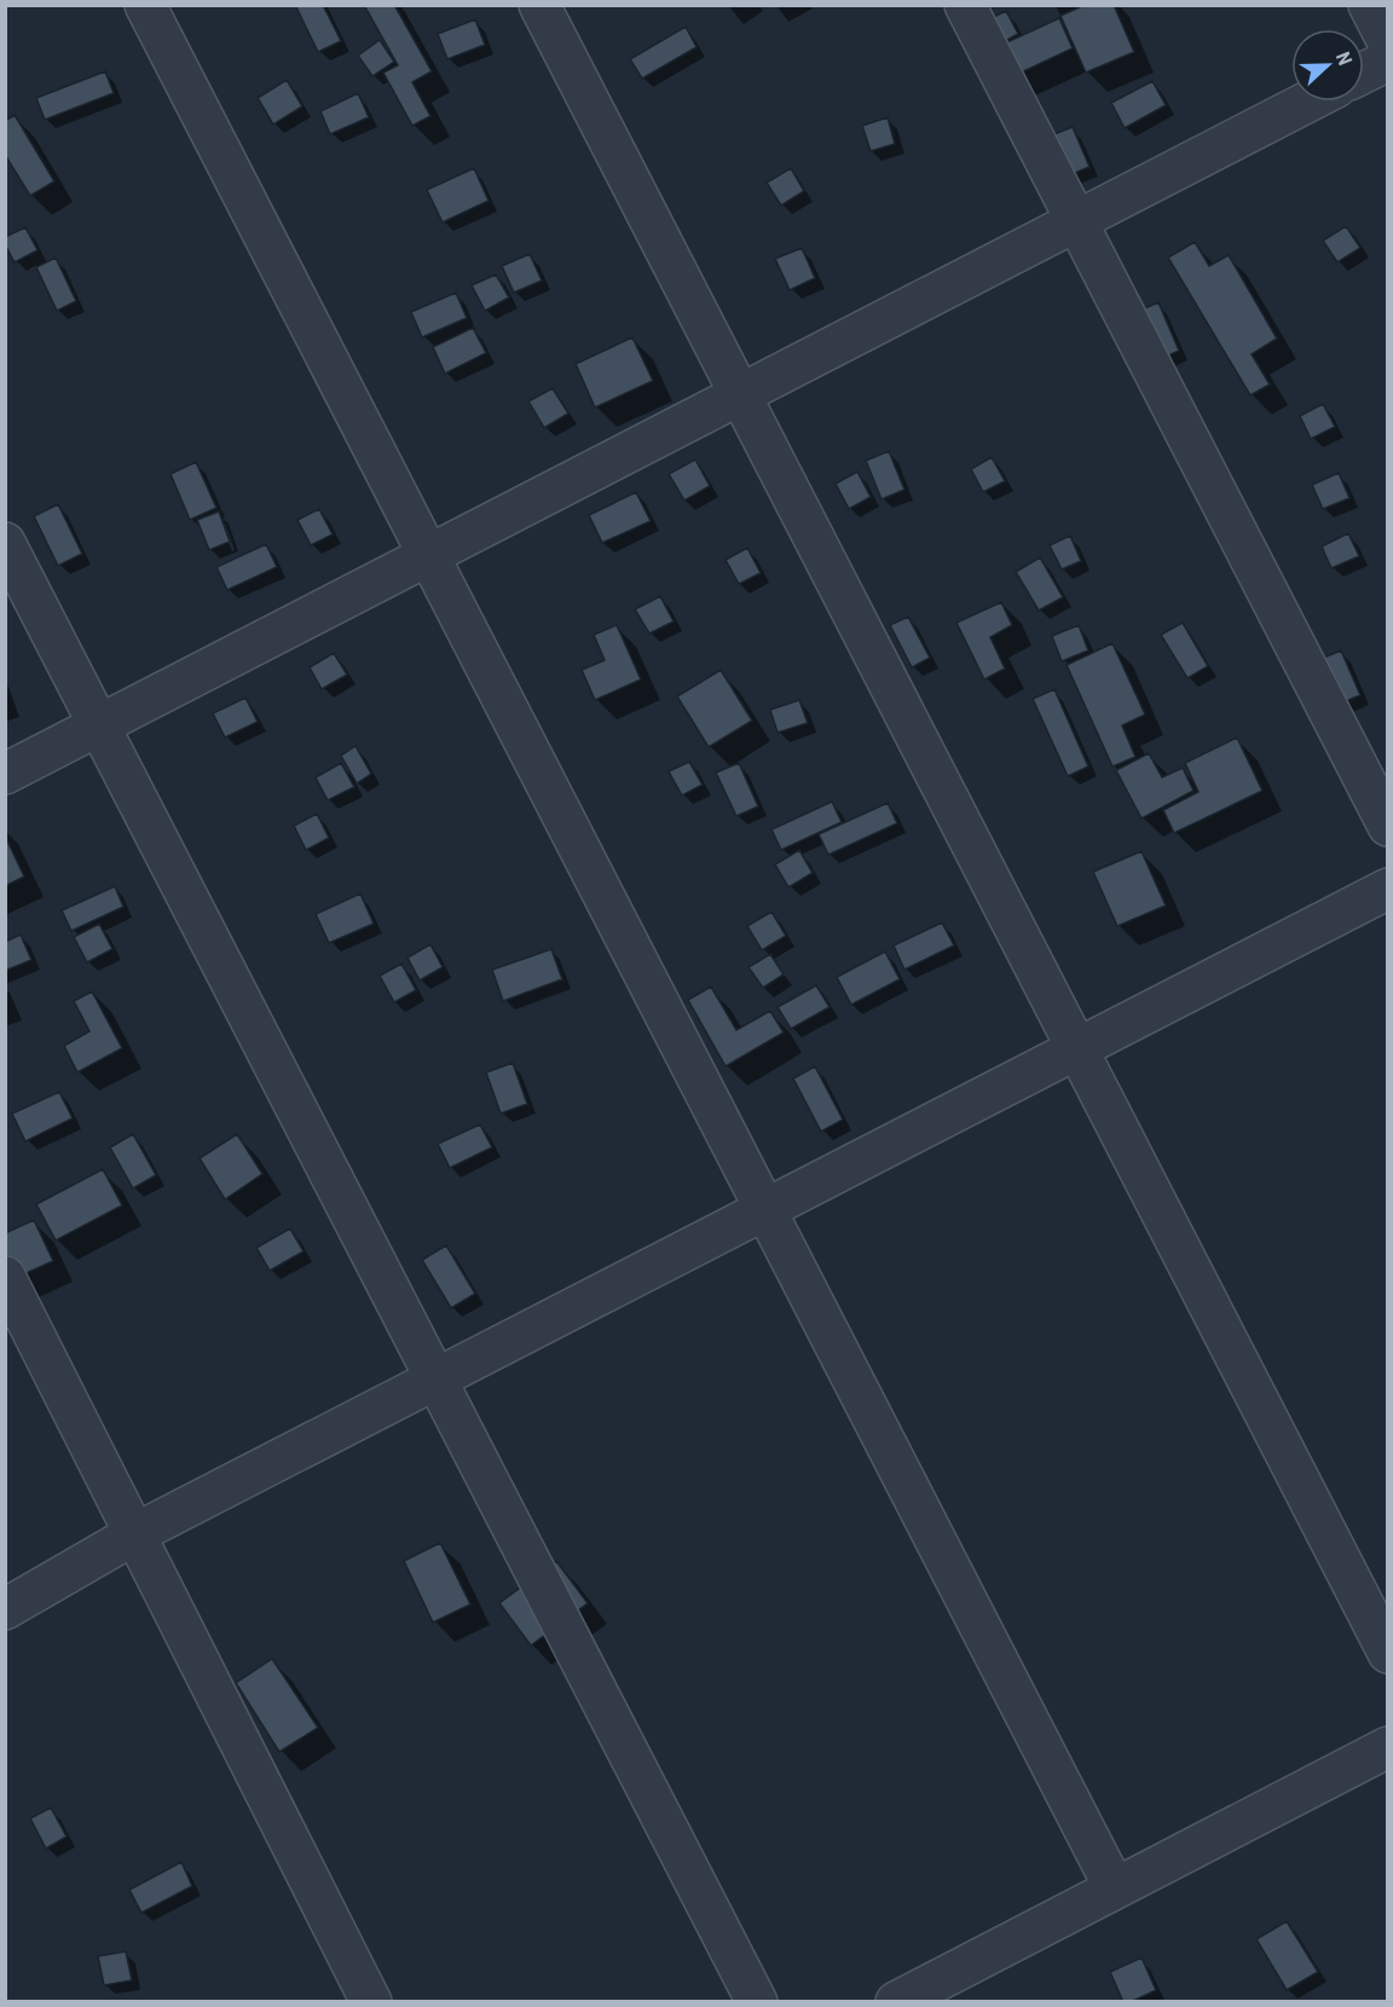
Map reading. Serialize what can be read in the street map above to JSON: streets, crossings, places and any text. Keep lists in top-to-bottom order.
{
  "north": "right"
}
